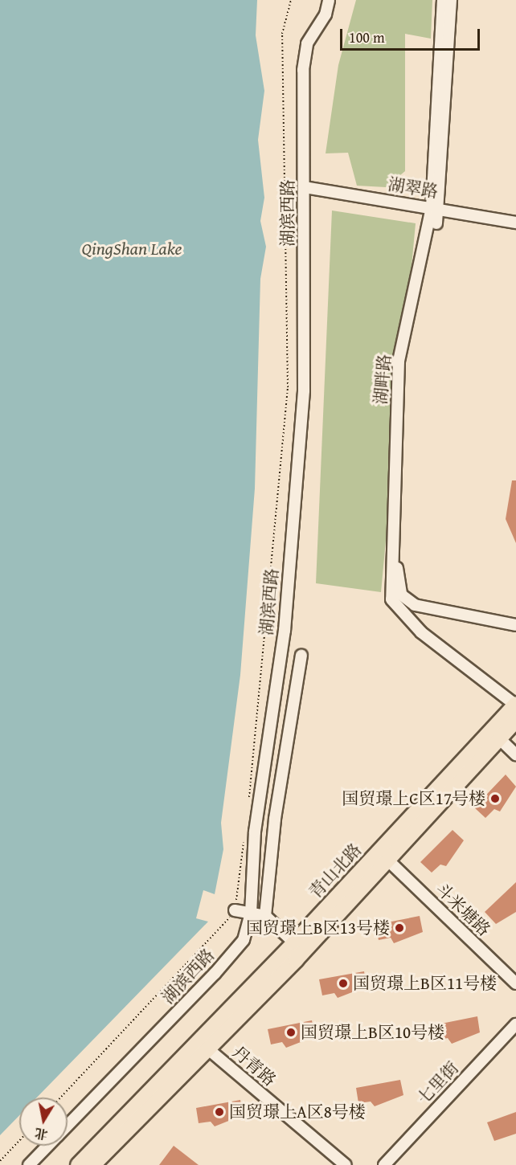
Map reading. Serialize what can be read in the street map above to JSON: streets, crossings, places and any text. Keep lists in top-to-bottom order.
{
  "streets": {
    "main road": ["青山北路"],
    "street": [
      "湖翠路",
      "湖滨西路",
      "湖畔路",
      "斗米塘路",
      "丹青路",
      "七里街"
    ]
  },
  "crossings": [
    ["湖翠路", "湖滨西路"],
    ["湖翠路", "湖畔路"],
    ["湖畔路", "青山北路"],
    ["青山北路", "斗米塘路"],
    ["青山北路", "丹青路"]
  ],
  "water": ["QingShan Lake"],
  "places": [
    "国贸璟上C区17号楼",
    "国贸璟上B区13号楼",
    "国贸璟上B区11号楼",
    "国贸璟上B区10号楼",
    "国贸璟上A区8号楼"
  ],
  "scale_bar": "100 m",
  "north": "bottom"
}
